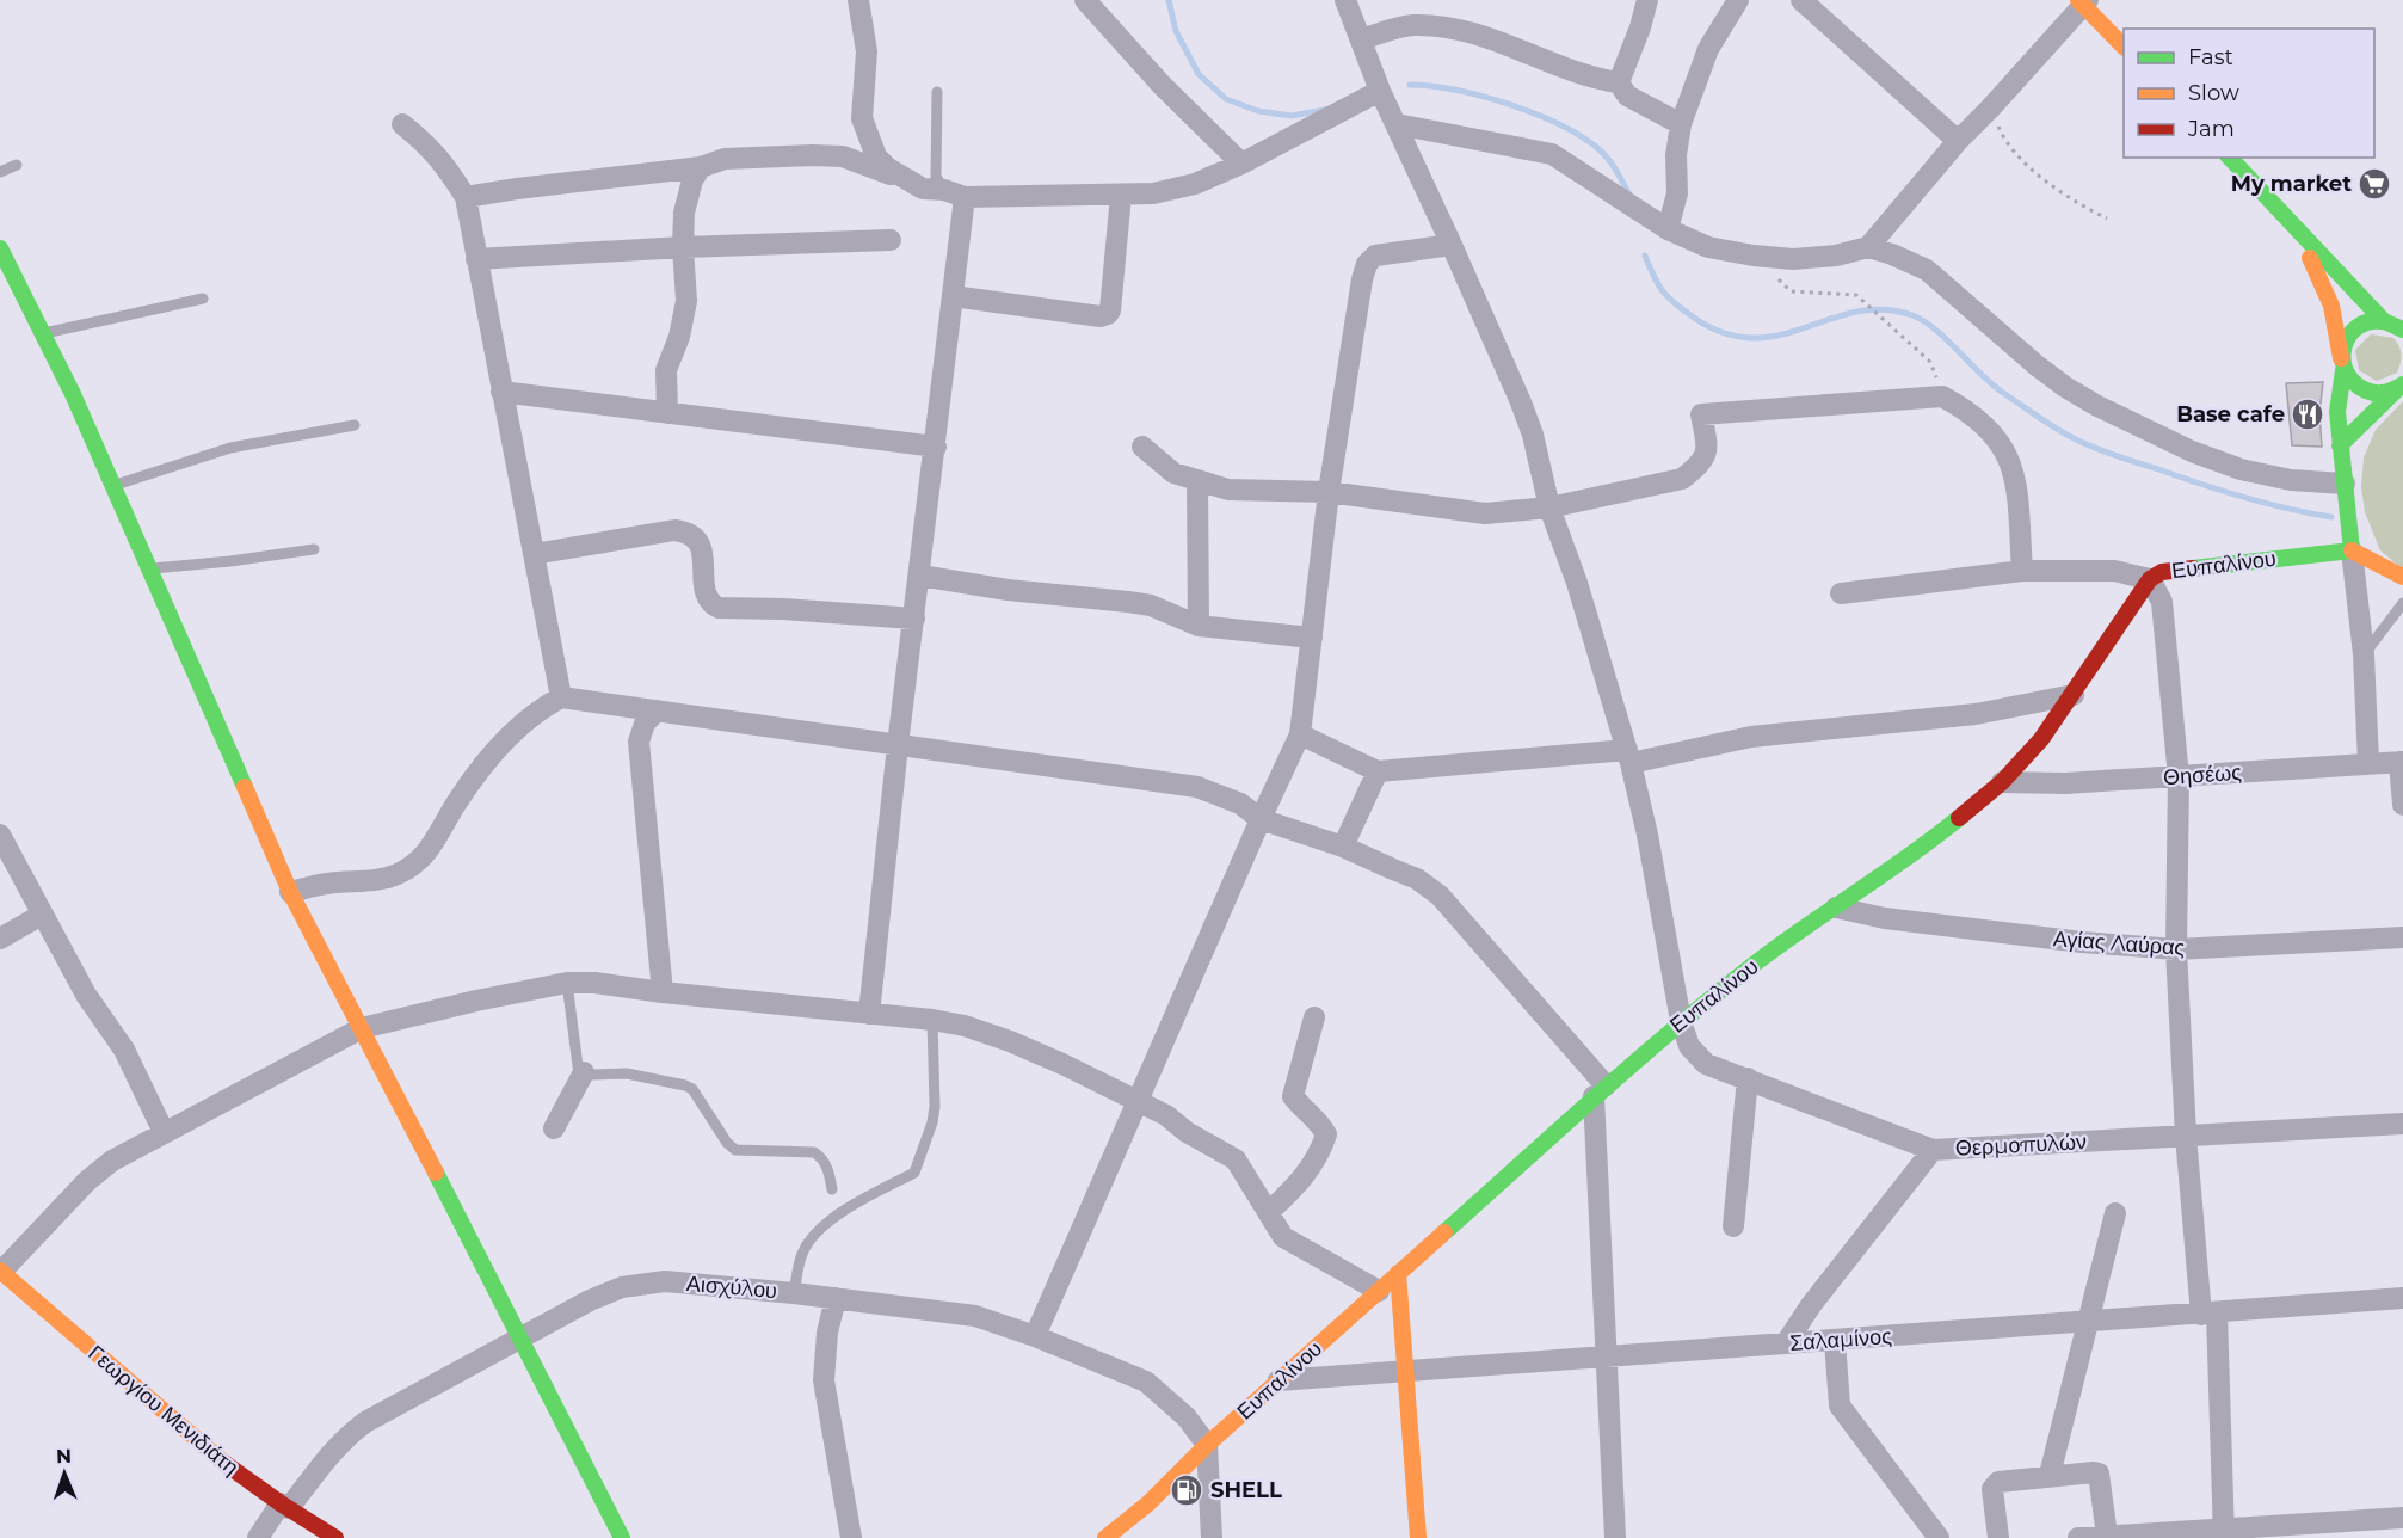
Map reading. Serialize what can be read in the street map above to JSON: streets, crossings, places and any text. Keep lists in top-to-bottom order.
{
  "streets": {
    "street": [
      "Ευπαλίνου",
      "Θησέως",
      "Αγίας Λαύρας",
      "Θερμοπυλών",
      "Αισχύλου",
      "Σαλαμίνος",
      "Γεωργίου Μενιδιάτη"
    ]
  },
  "crossings": [
    ["Ευπαλίνου", "Θησέως"],
    ["Ευπαλίνου", "Αγίας Λαύρας"],
    ["Ευπαλίνου", "Θερμοπυλών"],
    ["Ευπαλίνου", "Αισχύλου"],
    ["Ευπαλίνου", "Σαλαμίνος"],
    ["Αισχύλου", "Γεωργίου Μενιδιάτη"]
  ],
  "places": {
    "supermarket": ["My market"],
    "restaurant": ["Base cafe"],
    "fuel station": ["SHELL"]
  },
  "legend": ["Fast", "Slow", "Jam"],
  "north": "top"
}
